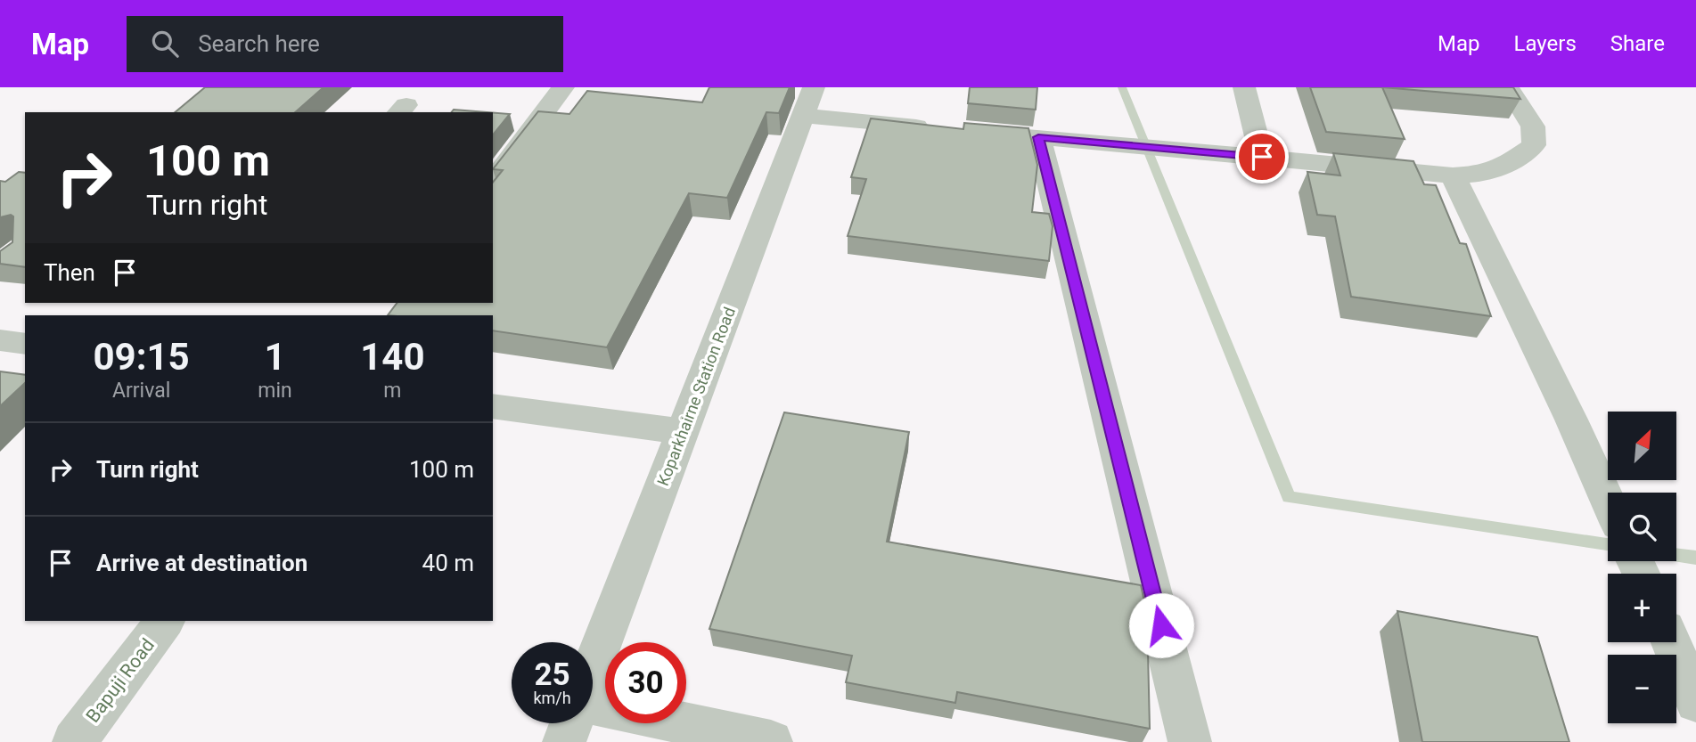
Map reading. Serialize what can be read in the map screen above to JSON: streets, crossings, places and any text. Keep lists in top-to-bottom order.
{
  "streets": {
    "street": ["Koparkhairne Station Road", "Bapuji Road"]
  },
  "north": "top right",
  "page": {
    "header": "Map",
    "search": "Search here",
    "nav": ["Map", "Layers", "Share"],
    "turn": ["100 m", "Turn right"],
    "then": "Then",
    "eta": [
      "09:15",
      "Arrival",
      "1",
      "min",
      "140",
      "m"
    ],
    "map_buttons": ["+", "−"],
    "list": [
      {
        "name": "Turn right",
        "value": "100 m"
      },
      {
        "name": "Arrive at destination",
        "value": "40 m"
      }
    ],
    "speed": "25 km/h",
    "limit": "30"
  }
}
